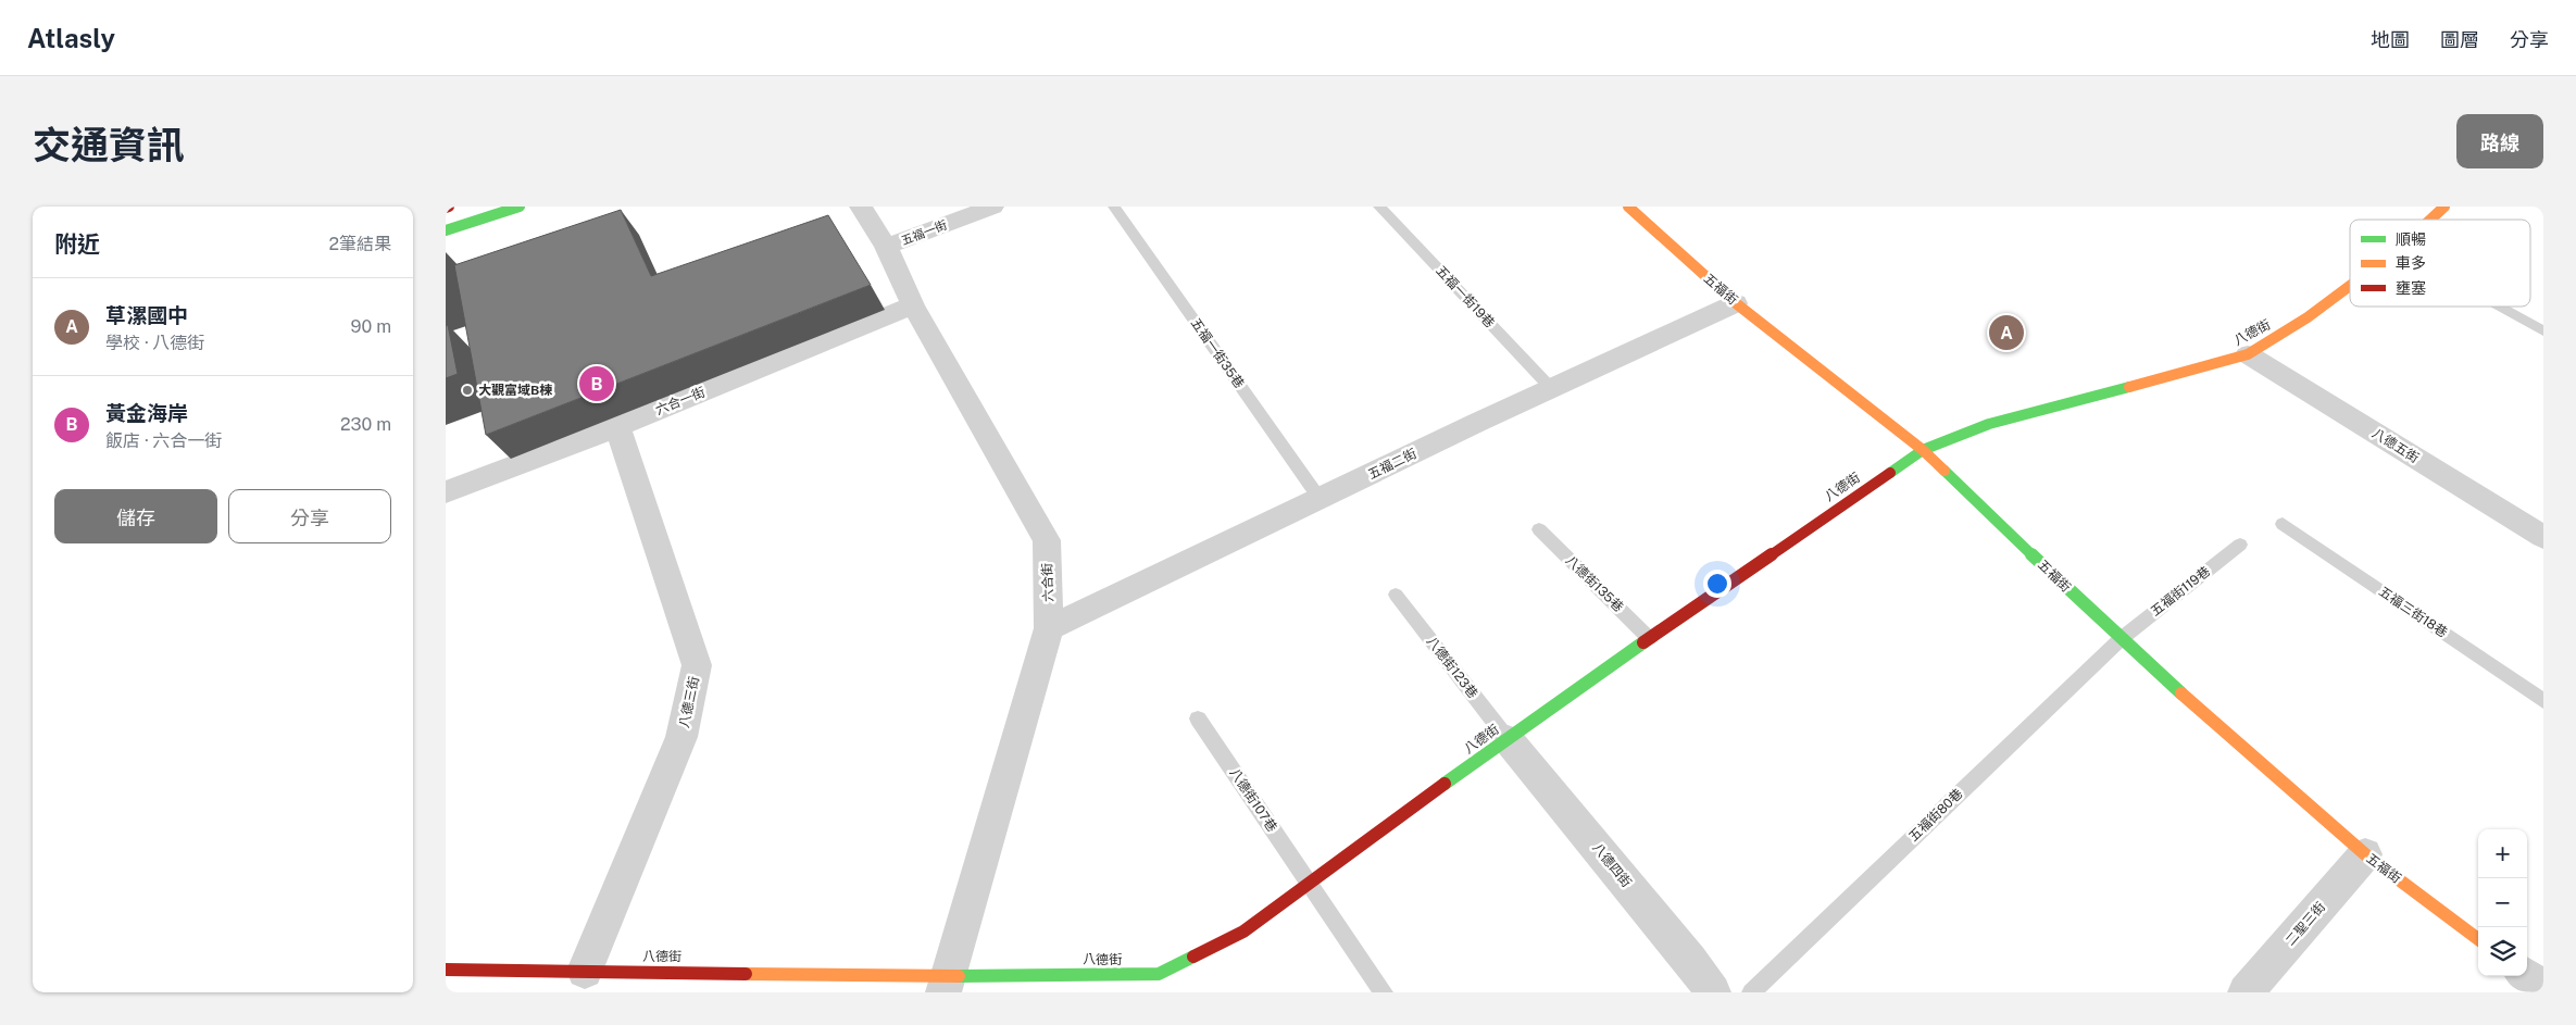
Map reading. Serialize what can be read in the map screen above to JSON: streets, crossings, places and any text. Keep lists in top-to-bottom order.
{
  "streets": {
    "street": [
      "五福一街",
      "五福街",
      "八德街",
      "六合一街",
      "八德五街",
      "五福二街",
      "六合街",
      "八德三街",
      "八德四街",
      "二聖三街"
    ],
    "lane": [
      "五福一街19巷",
      "五福一街35巷",
      "八德街135巷",
      "五福街119巷",
      "五福三街18巷",
      "八德街123巷",
      "八德街107巷",
      "五福街80巷"
    ]
  },
  "crossings": [
    ["五福一街", "六合街"],
    ["五福街", "八德街"],
    ["五福街", "五福二街"],
    ["五福街", "五福街119巷"],
    ["五福街", "五福街80巷"],
    ["五福街", "二聖三街"],
    ["五福一街19巷", "五福二街"],
    ["八德街", "八德五街"],
    ["八德街", "六合街"],
    ["八德街", "八德街135巷"],
    ["八德街", "八德街123巷"],
    ["八德街", "八德三街"],
    ["八德街", "八德街107巷"],
    ["八德街", "八德四街"],
    ["五福一街35巷", "五福二街"],
    ["六合一街", "六合街"],
    ["六合一街", "八德三街"],
    ["五福二街", "六合街"],
    ["五福街119巷", "五福街80巷"],
    ["八德街123巷", "八德四街"]
  ],
  "places": ["大觀富域B棟"],
  "legend": ["順暢", "車多", "壅塞"],
  "page": {
    "header": "Atlasly",
    "nav": ["地圖", "圖層", "分享"],
    "title": "交通資訊",
    "buttons": [
      "路線",
      ["儲存", "分享"]
    ],
    "heading": ["附近", "2筆結果"],
    "list": [
      {
        "mark": "A",
        "name": "草漯國中",
        "note": "學校 · 八德街",
        "value": "90 m"
      },
      {
        "mark": "B",
        "name": "黃金海岸",
        "note": "飯店 · 六合一街",
        "value": "230 m"
      }
    ],
    "pins": ["A", "B"],
    "map_buttons": ["+", "−"]
  }
}
